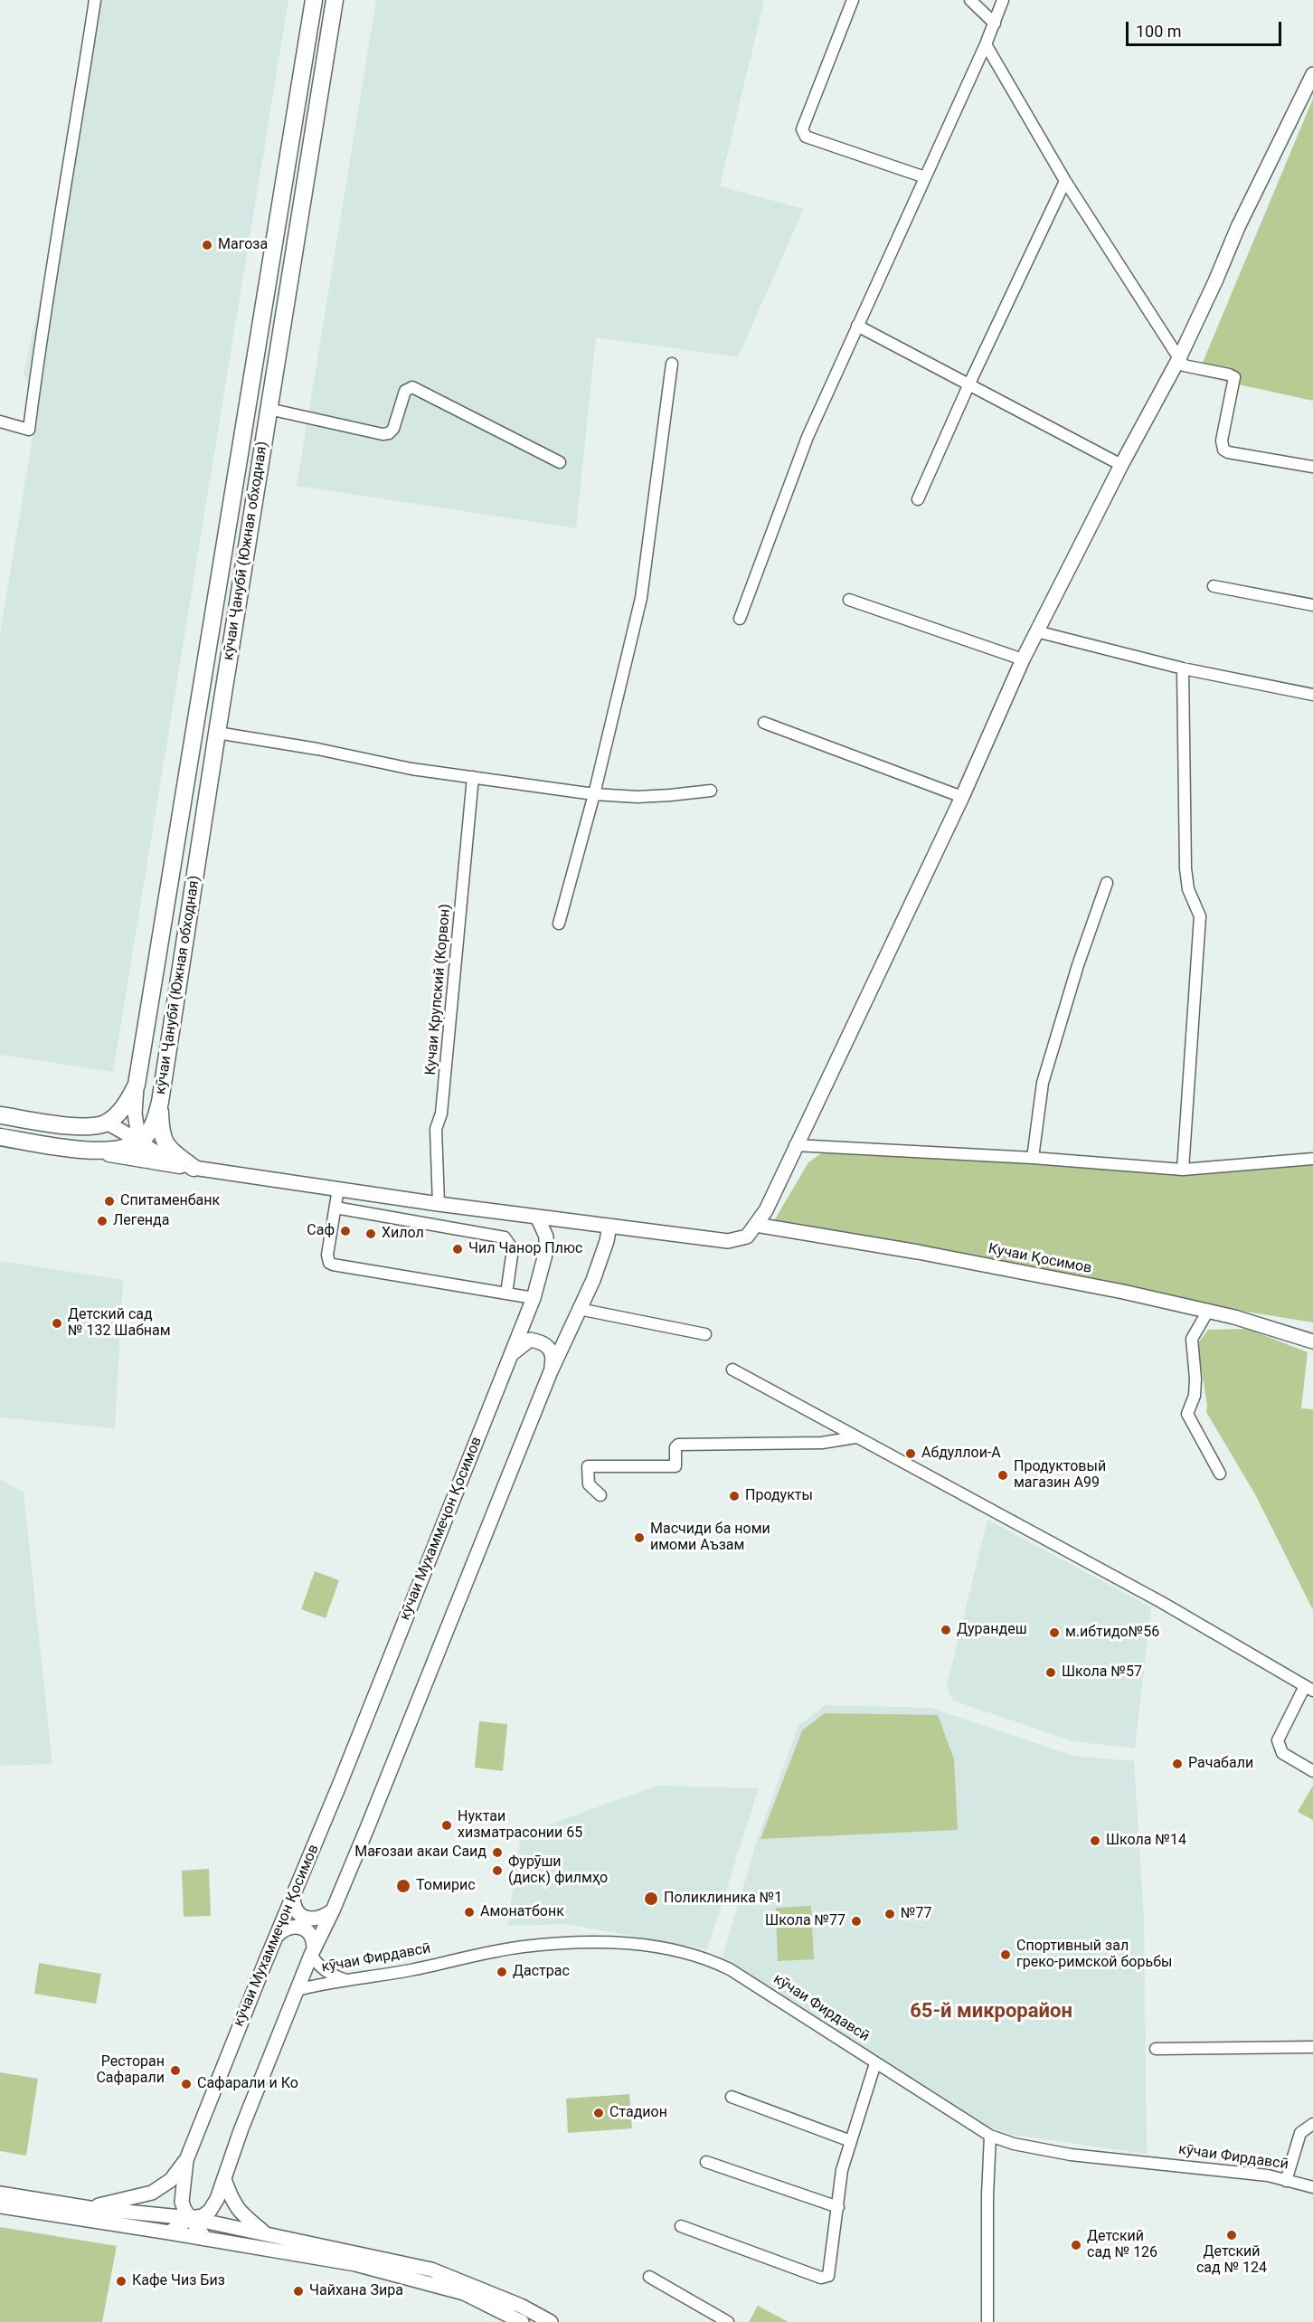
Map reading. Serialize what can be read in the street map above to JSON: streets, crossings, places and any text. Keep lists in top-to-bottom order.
{
  "streets": {
    "main road": ["кӯчаи Ҷанубӣ (Южная обходная)"],
    "street": [
      "Кучаи Крупский (Корвон)",
      "Кучаи Қосимов",
      "кӯчаи Мухаммеҷон Қосимов",
      "кӯчаи Фирдавсӣ"
    ]
  },
  "districts": ["65-й микрорайон"],
  "places": [
    "Магоза",
    "Спитаменбанк",
    "Легенда",
    "Саф",
    "Хилол",
    "Чил Чанор Плюс",
    "Детский сад № 132 Шабнам",
    "Абдуллои-А",
    "Продуктовый магазин А99",
    "Продукты",
    "Масчиди ба номи имоми Аъзам",
    "Дурандеш",
    "м.ибтидо№56",
    "Школа №57",
    "Рачабали",
    "Нуктаи хизматрасонии 65",
    "Школа №14",
    "Мағозаи акаи Саид",
    "Фурӯши (диск) филмҳо",
    "Томирис",
    "Поликлиника №1",
    "Амонатбонк",
    "№77",
    "Школа №77",
    "Спортивный зал греко-римской борьбы",
    "Дастрас",
    "Ресторан Сафарали",
    "Сафарали и Ко",
    "Стадион",
    "Детский сад № 124",
    "Детский сад № 126",
    "Кафе Чиз Биз",
    "Чайхана Зира"
  ],
  "scale_bar": "100 m"
}
